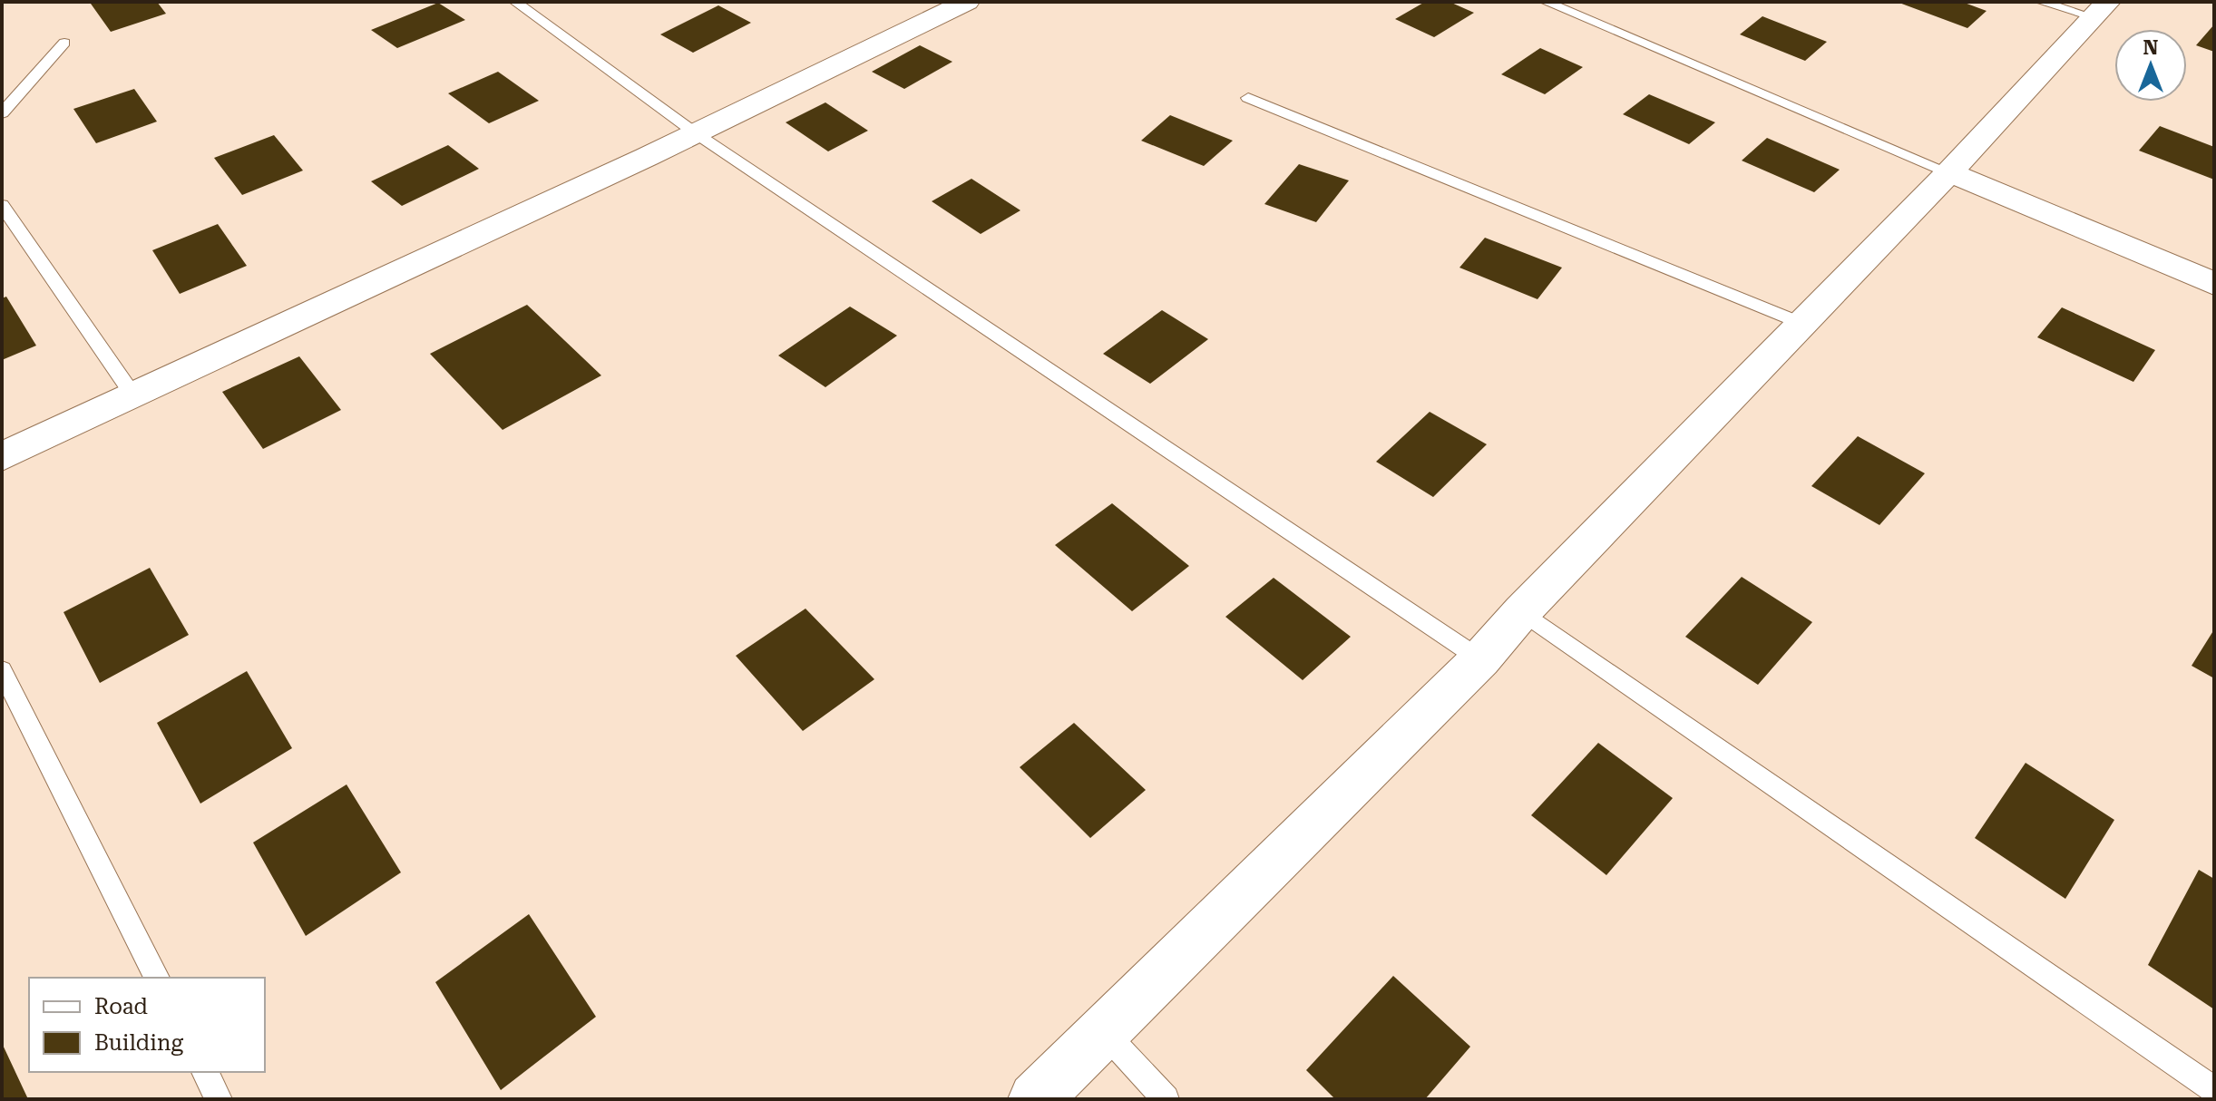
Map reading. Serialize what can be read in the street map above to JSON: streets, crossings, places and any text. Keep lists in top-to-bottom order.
{
  "legend": ["Road", "Building"],
  "north": "top"
}
